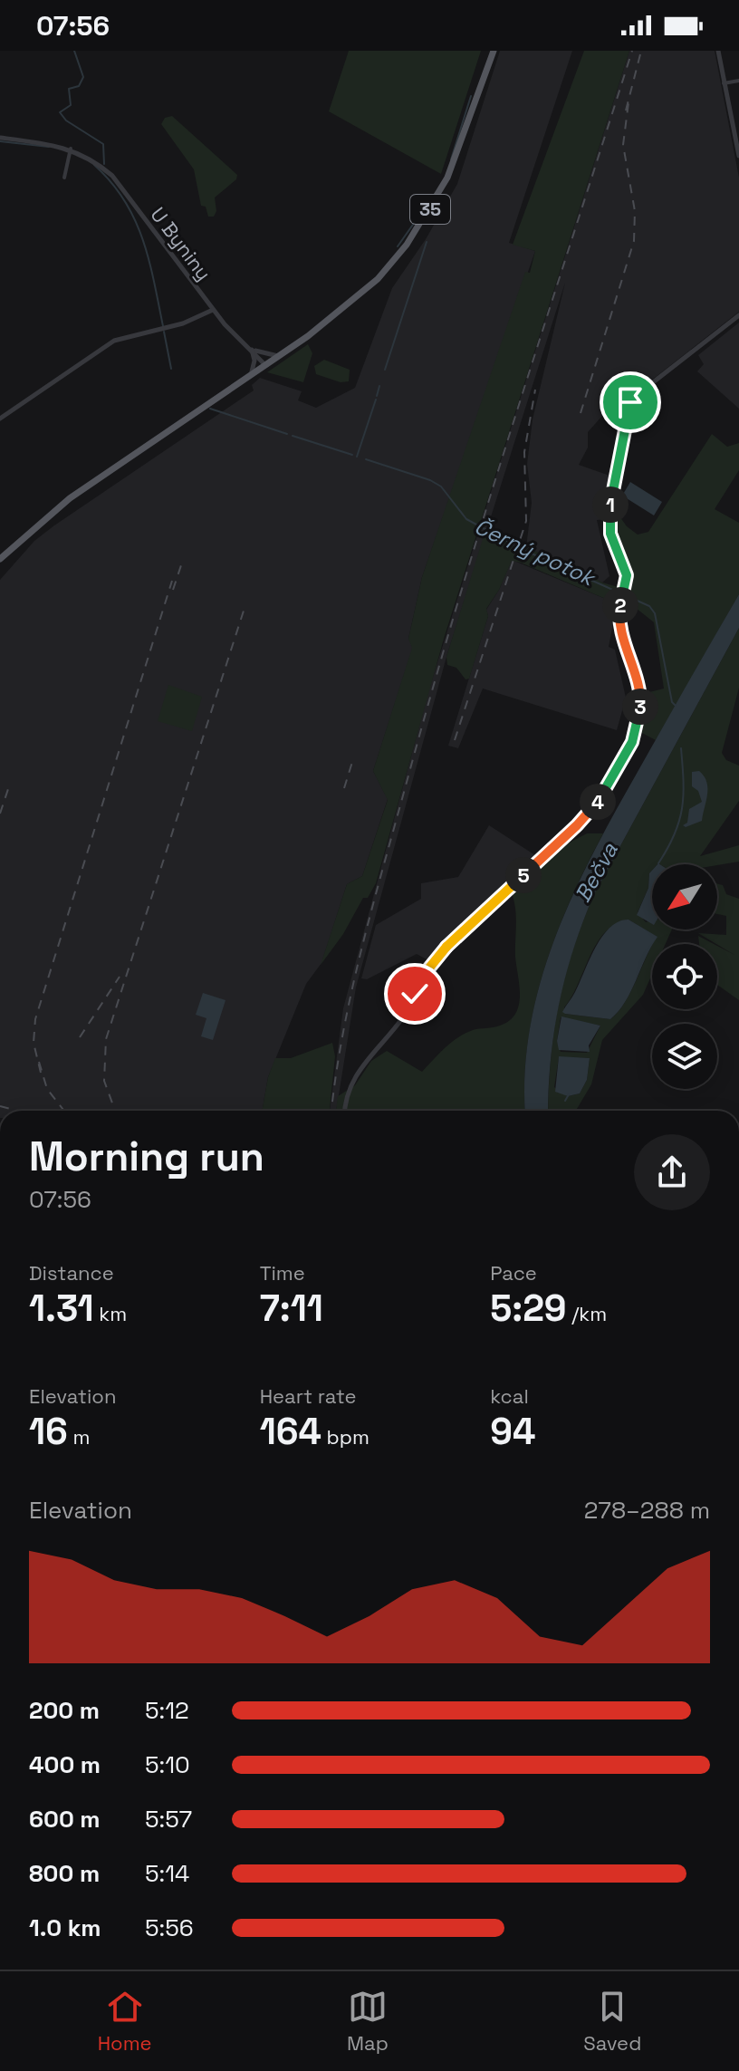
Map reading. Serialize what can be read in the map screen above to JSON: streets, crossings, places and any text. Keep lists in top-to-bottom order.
{
  "streets": {
    "main road": ["35"],
    "street": ["U Byniny"]
  },
  "crossings": [
    ["35", "U Byniny"]
  ],
  "water": ["Černý potok", "Bečva"],
  "north": "bottom left",
  "page": {
    "status": "07:56",
    "pins": [
      "1",
      "2",
      "3",
      "4",
      "5"
    ],
    "heading": ["Morning run", "07:56"],
    "stats": [
      ["Distance", "1.31 km"],
      ["Time", "7:11"],
      ["Pace", "5:29 /km"],
      ["Elevation", "16 m"],
      ["Heart rate", "164 bpm"],
      ["kcal", "94"]
    ],
    "chart": ["Elevation", "278–288 m"],
    "list": [
      {
        "name": "200 m",
        "note": "5:12"
      },
      {
        "name": "400 m",
        "note": "5:10"
      },
      {
        "name": "600 m",
        "note": "5:57"
      },
      {
        "name": "800 m",
        "note": "5:14"
      },
      {
        "name": "1.0 km",
        "note": "5:56"
      }
    ],
    "tabs": ["Home", "Map", "Saved"]
  }
}
